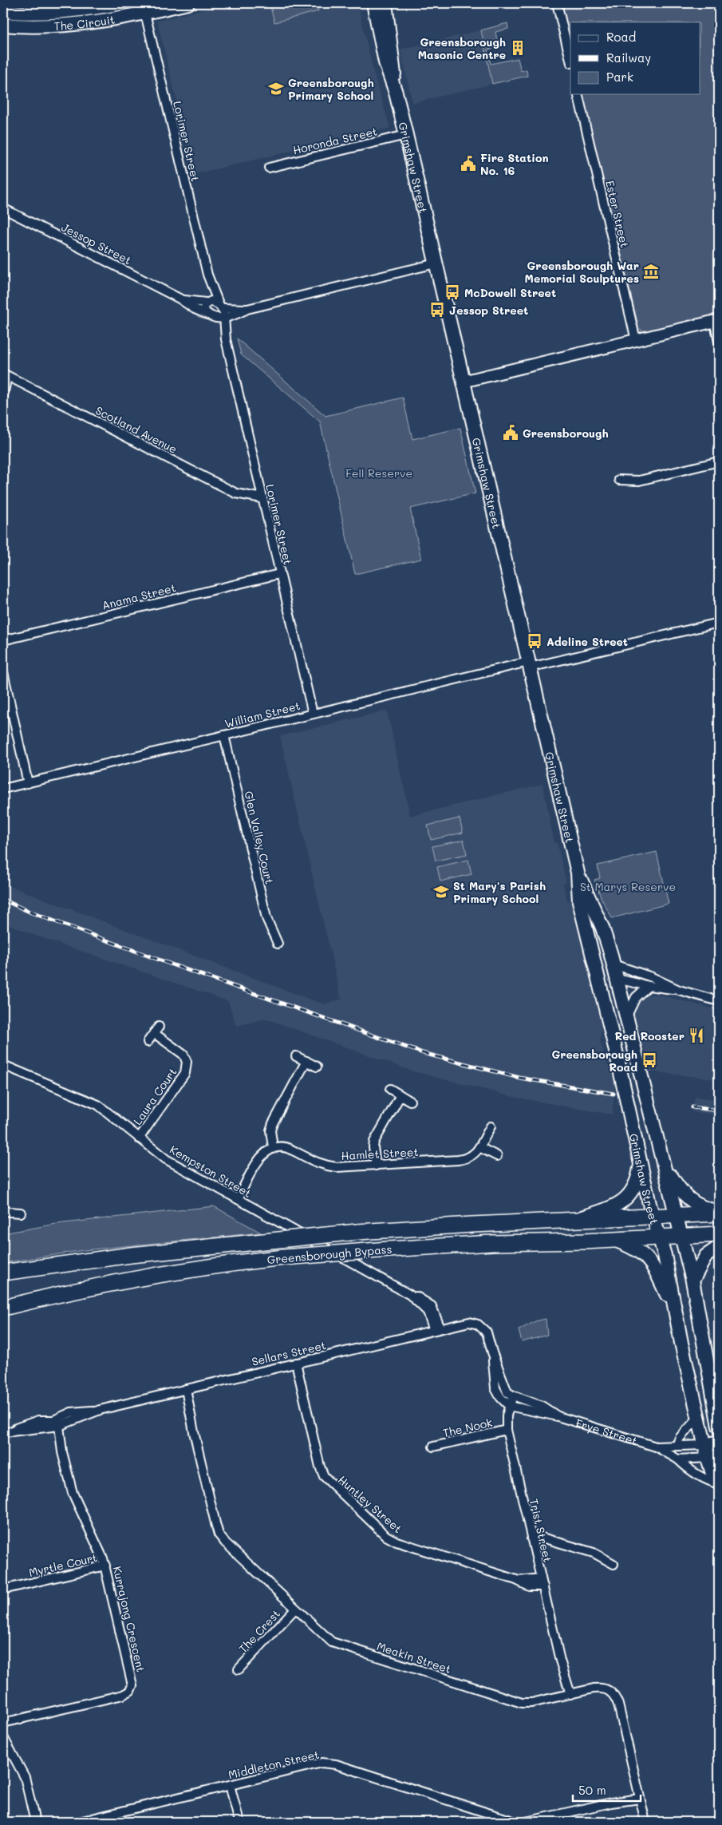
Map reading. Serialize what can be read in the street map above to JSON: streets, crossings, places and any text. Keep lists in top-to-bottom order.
{
  "streets": {
    "highway": ["Greensborough Bypass"],
    "main road": ["The Circuit", "Grimshaw Street", "Frye Street"],
    "street": [
      "Horonda Street",
      "Lorimer Street",
      "Ester Street",
      "Jessop Street",
      "Scotland Avenue",
      "Anama Street",
      "William Street",
      "Glen Valley Court",
      "Laura Court",
      "Hamlet Street",
      "Kempston Street",
      "Sellars Street",
      "The Nook",
      "Huntley Street",
      "Trist Street",
      "Myrtle Court",
      "Kurrajong Crescent",
      "The Crest",
      "Meakin Street",
      "Middleton Street"
    ]
  },
  "crossings": [
    ["The Circuit", "Lorimer Street"],
    ["Horonda Street", "Grimshaw Street"],
    ["Lorimer Street", "Jessop Street"],
    ["Lorimer Street", "Scotland Avenue"],
    ["Lorimer Street", "Anama Street"],
    ["Lorimer Street", "William Street"],
    ["Grimshaw Street", "Jessop Street"],
    ["Grimshaw Street", "William Street"],
    ["Grimshaw Street", "Greensborough Bypass"],
    ["Grimshaw Street", "Frye Street"],
    ["William Street", "Glen Valley Court"],
    ["Laura Court", "Kempston Street"],
    ["Kempston Street", "Sellars Street"],
    ["Sellars Street", "Huntley Street"],
    ["Sellars Street", "Kurrajong Crescent"],
    ["Sellars Street", "Meakin Street"],
    ["The Nook", "Trist Street"],
    ["Frye Street", "Trist Street"],
    ["Huntley Street", "Trist Street"],
    ["Trist Street", "Meakin Street"],
    ["Myrtle Court", "Kurrajong Crescent"],
    ["The Crest", "Meakin Street"]
  ],
  "parks": ["Fell Reserve", "St Marys Reserve"],
  "places": {
    "building": ["Greensborough Masonic Centre"],
    "school or university": ["Greensborough Primary School", "St Mary's Parish Primary School"],
    "public building": ["Fire Station No. 16", "Greensborough"],
    "museum": ["Greensborough War Memorial Sculptures"],
    "bus stop": [
      "McDowell Street",
      "Jessop Street",
      "Adeline Street",
      "Greensborough Road"
    ],
    "restaurant": ["Red Rooster"]
  },
  "legend": ["Road", "Railway", "Park"],
  "scale_bar": "50 m"
}
